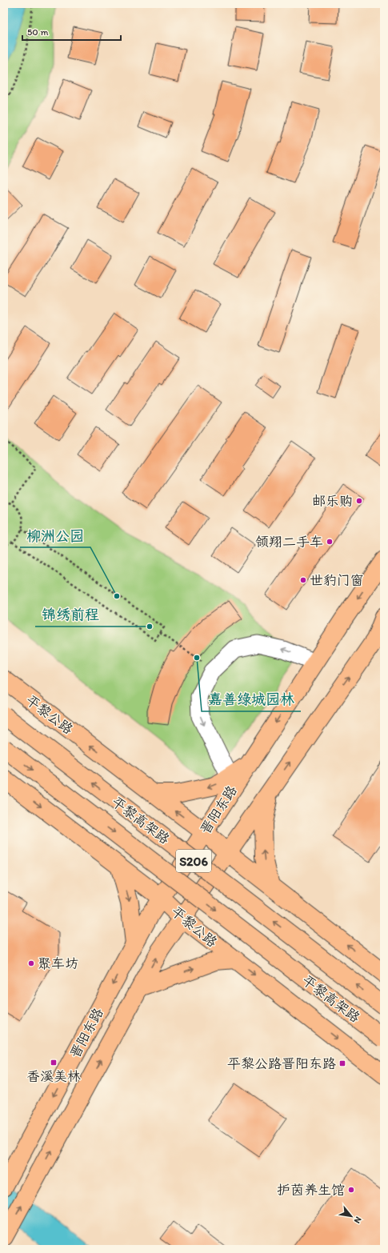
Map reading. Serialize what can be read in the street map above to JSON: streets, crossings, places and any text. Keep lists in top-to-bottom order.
{
  "streets": {
    "main road": [
      "平黎公路",
      "晋阳东路",
      "平黎高架路",
      "S206"
    ]
  },
  "crossings": [
    ["平黎公路", "晋阳东路"]
  ],
  "places": {
    "other": [
      "邮乐购",
      "领翔二手车",
      "世豹门窗",
      "柳洲公园",
      "锦绣前程",
      "嘉善绿城园林",
      "聚车坊",
      "护茵养生馆"
    ],
    "transit": ["香溪美林", "平黎公路晋阳东路"]
  },
  "scale_bar": "50 m",
  "north": "bottom right"
}
